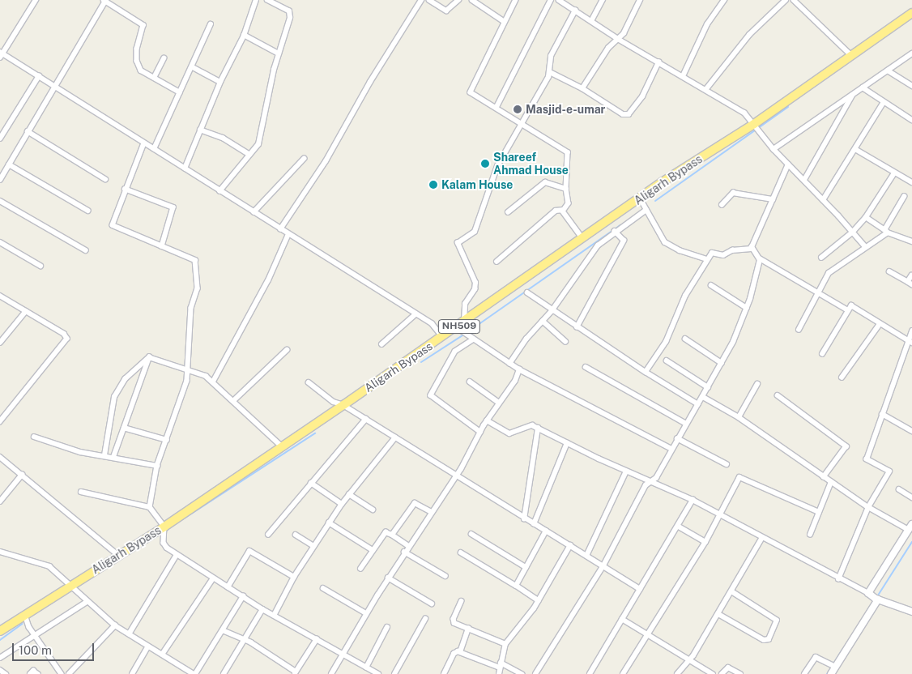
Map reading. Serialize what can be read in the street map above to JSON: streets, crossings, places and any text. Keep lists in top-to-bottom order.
{
  "streets": {
    "highway": ["Aligarh Bypass", "NH509"]
  },
  "places": ["Masjid-e-umar", "Shareef Ahmad House", "Kalam House"],
  "scale_bar": "100 m"
}
